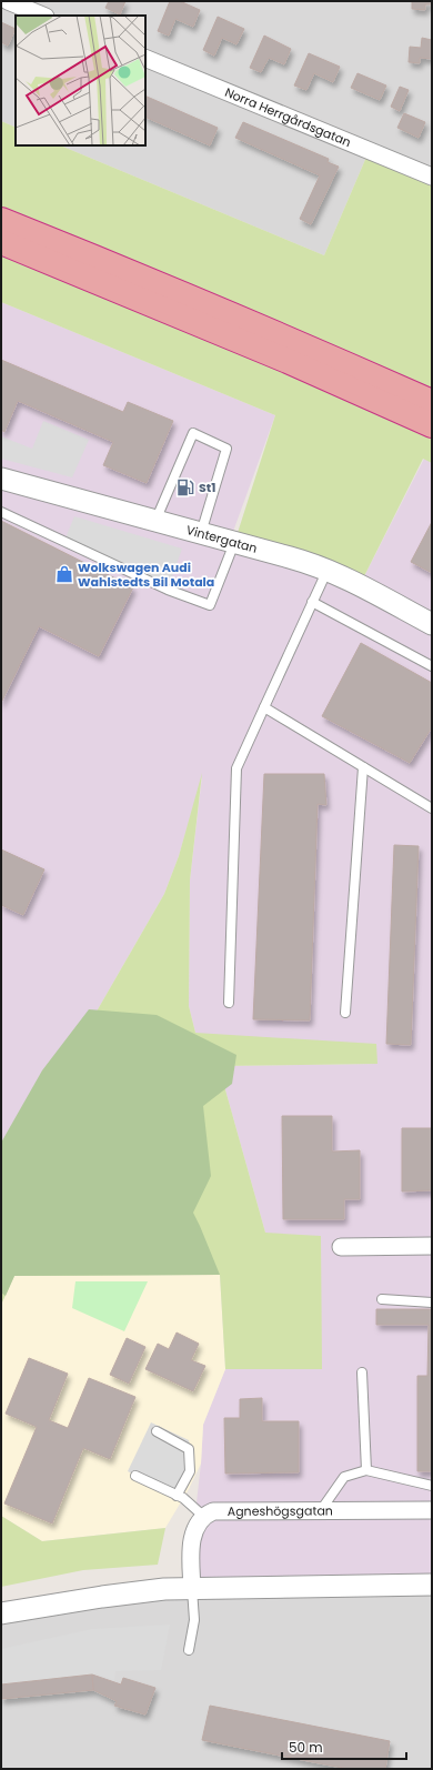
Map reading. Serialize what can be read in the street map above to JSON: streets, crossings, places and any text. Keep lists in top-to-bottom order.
{
  "streets": {
    "street": ["Norra Herrgårdsgatan", "Vintergatan", "Agneshögsgatan"]
  },
  "places": {
    "fuel station": ["St1"],
    "shop": ["Wolkswagen Audi Wahlstedts Bil Motala"]
  },
  "scale_bar": "50 m"
}
